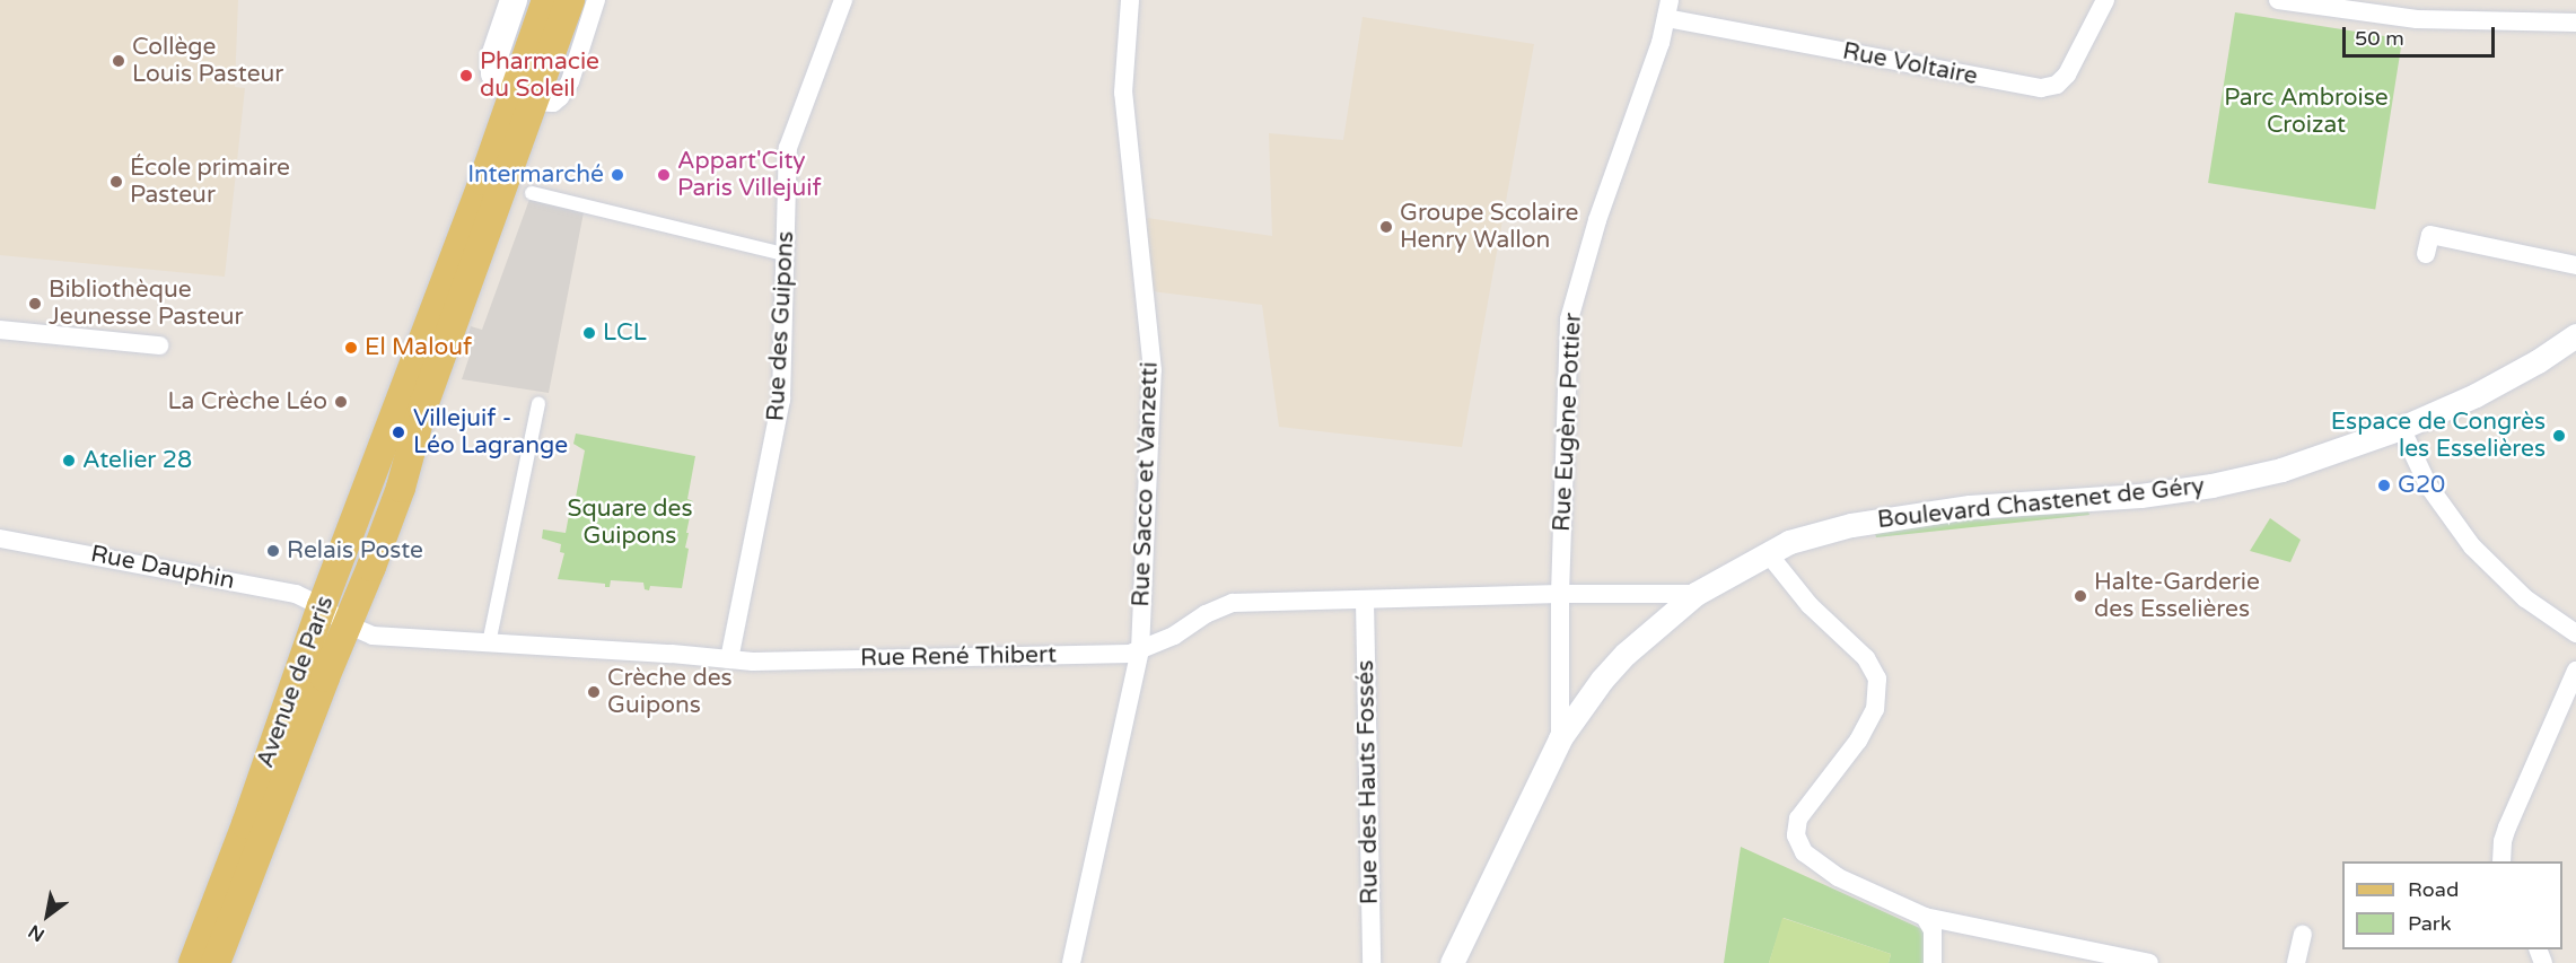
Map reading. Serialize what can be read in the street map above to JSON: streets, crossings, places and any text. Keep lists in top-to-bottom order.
{
  "streets": {
    "main road": ["Avenue de Paris"],
    "street": [
      "Rue Voltaire",
      "Rue des Guipons",
      "Rue Eugène Pottier",
      "Rue Sacco et Vanzetti",
      "Boulevard Chastenet de Géry",
      "Rue Dauphin",
      "Rue René Thibert",
      "Rue des Hauts Fossés"
    ]
  },
  "crossings": [
    ["Rue Voltaire", "Rue Eugène Pottier"],
    ["Rue des Guipons", "Rue René Thibert"],
    ["Rue Eugène Pottier", "Boulevard Chastenet de Géry"],
    ["Rue Eugène Pottier", "Rue René Thibert"],
    ["Rue Sacco et Vanzetti", "Rue René Thibert"],
    ["Boulevard Chastenet de Géry", "Rue René Thibert"],
    ["Rue Dauphin", "Rue René Thibert"],
    ["Rue Dauphin", "Avenue de Paris"],
    ["Rue René Thibert", "Avenue de Paris"],
    ["Rue René Thibert", "Rue des Hauts Fossés"]
  ],
  "parks": ["Parc Ambroise Croizat", "Square des Guipons"],
  "places": [
    "Collège Louis Pasteur",
    "Pharmacie du Soleil",
    "Intermarché",
    "Appart'City Paris Villejuif",
    "École primaire Pasteur",
    "Groupe Scolaire Henry Wallon",
    "Bibliothèque Jeunesse Pasteur",
    "LCL",
    "El Malouf",
    "La Crèche Léo",
    "Villejuif - Léo Lagrange",
    "Espace de Congrès les Esselières",
    "Atelier 28",
    "G20",
    "Relais Poste",
    "Halte-Garderie des Esselières",
    "Crèche des Guipons"
  ],
  "legend": ["Road", "Park"],
  "scale_bar": "50 m",
  "north": "bottom left"
}
